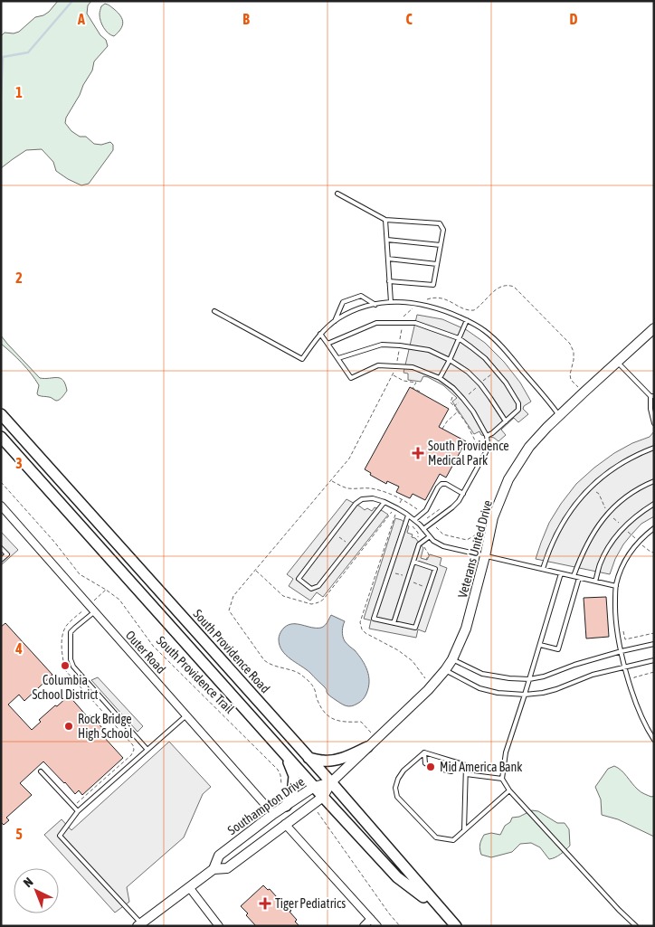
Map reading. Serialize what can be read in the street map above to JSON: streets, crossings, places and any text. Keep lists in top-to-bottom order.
{
  "streets": {
    "main road": ["South Providence Road"],
    "street": ["Veterans United Drive", "Outer Road", "Southampton Drive"],
    "path": ["South Providence Trail"]
  },
  "crossings": [
    ["Veterans United Drive", "South Providence Road"],
    ["Veterans United Drive", "Southampton Drive"],
    ["South Providence Road", "Southampton Drive"],
    ["Outer Road", "Southampton Drive"]
  ],
  "places": {
    "health": ["South Providence Medical Park", "Tiger Pediatrics"],
    "other": ["Columbia School District", "Rock Bridge High School", "Mid America Bank"]
  },
  "north": "top left",
  "grid": {
    "columns": [
      "A",
      "B",
      "C",
      "D"
    ],
    "rows": [
      "1",
      "2",
      "3",
      "4",
      "5"
    ]
  }
}
